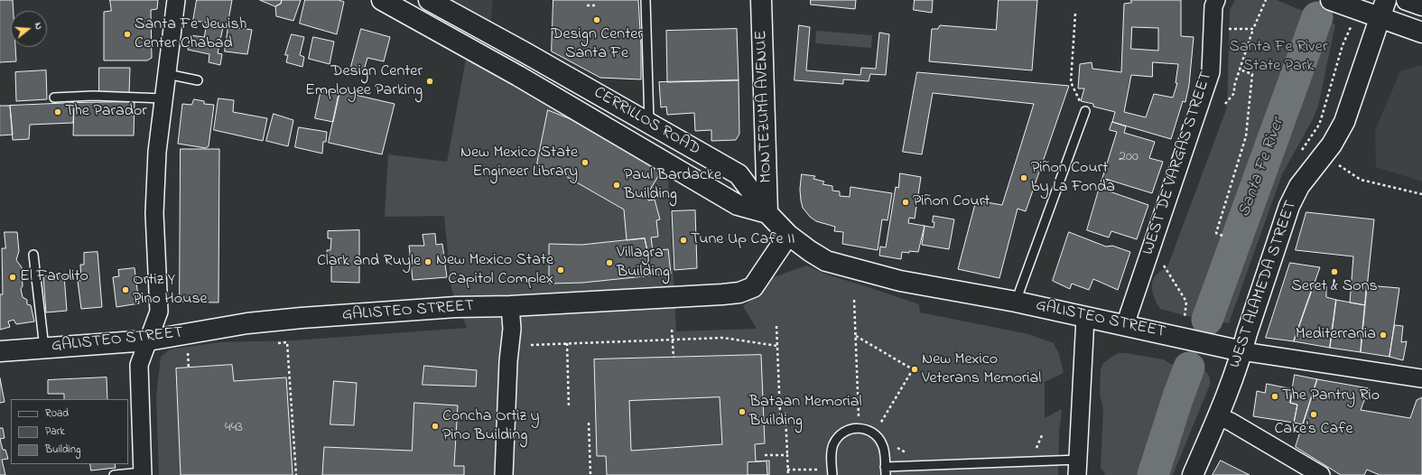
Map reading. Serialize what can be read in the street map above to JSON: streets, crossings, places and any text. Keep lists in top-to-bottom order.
{
  "streets": {
    "street": [
      "MONTEZUMA AVENUE",
      "CERRILLOS ROAD",
      "WEST DE VARGAS STREET",
      "WEST ALAMEDA STREET",
      "GALISTEO STREET"
    ]
  },
  "crossings": [
    ["MONTEZUMA AVENUE", "CERRILLOS ROAD"],
    ["MONTEZUMA AVENUE", "GALISTEO STREET"],
    ["CERRILLOS ROAD", "GALISTEO STREET"],
    ["WEST DE VARGAS STREET", "GALISTEO STREET"],
    ["WEST ALAMEDA STREET", "GALISTEO STREET"]
  ],
  "water": ["Santa Fe River"],
  "parks": ["Santa Fe River State Park"],
  "places": [
    "Design Center Santa Fe",
    "Santa Fe Jewish Center Chabad",
    "Design Center Employee Parking",
    "The Parador",
    "New Mexico State Engineer Library",
    "Piñon Court by La Fonda",
    "Paul Bardacke Building",
    "Piñon Court",
    "Tune Up Cafe II",
    "Clark and Ruyle",
    "Villagra Building",
    "New Mexico State Capitol Complex",
    "Seret & Sons",
    "El Farolito",
    "Ortiz Y Pino House",
    "Mediterrania",
    "New Mexico Veterans Memorial",
    "The Pantry Rio",
    "Bataan Memorial Building",
    "Cake's Cafe",
    "Concha Ortiz y Pino Building"
  ],
  "house_numbers": ["200", "443"],
  "legend": ["Road", "Park", "Building"],
  "north": "right"
}
